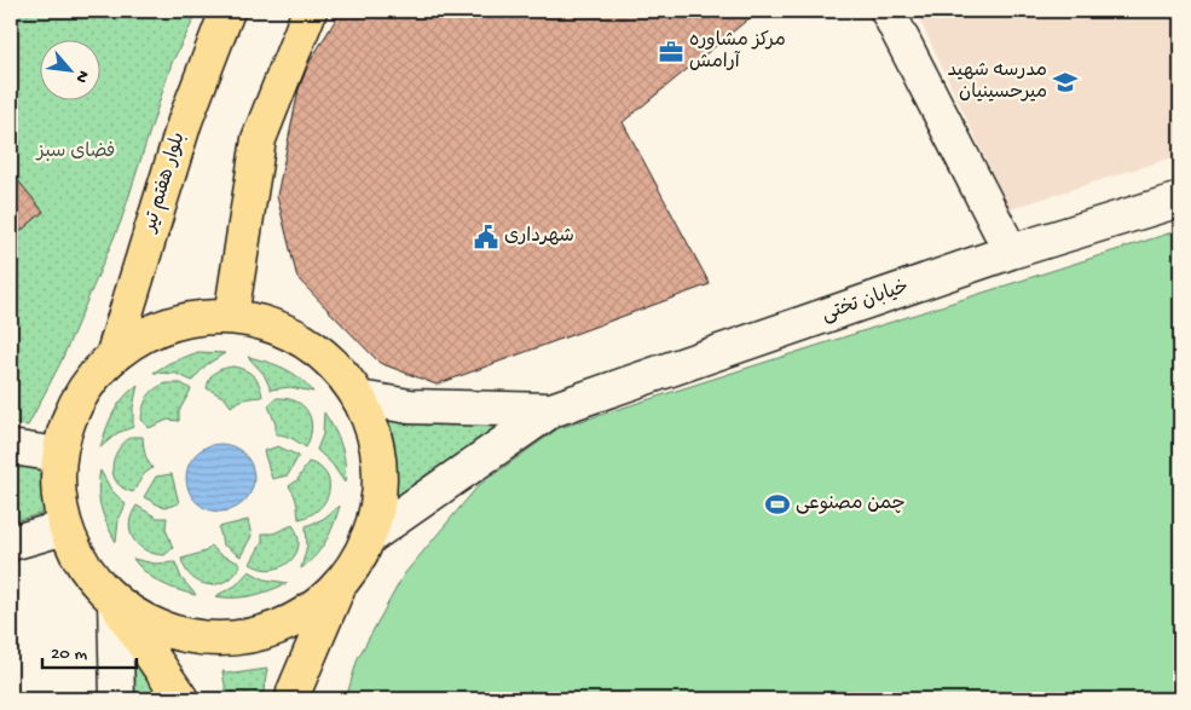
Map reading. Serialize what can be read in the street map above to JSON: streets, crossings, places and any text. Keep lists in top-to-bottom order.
{
  "streets": {
    "main road": ["بلوار هفتم تیر"],
    "street": ["خیابان تختی"]
  },
  "parks": ["فضای سبز"],
  "places": {
    "office": ["مرکز مشاوره آرامش"],
    "school or university": ["مدرسه شهید میرحسینیان"],
    "public building": ["شهرداری"],
    "sports": ["چمن مصنوعی"]
  },
  "scale_bar": "20 m",
  "north": "bottom right"
}
